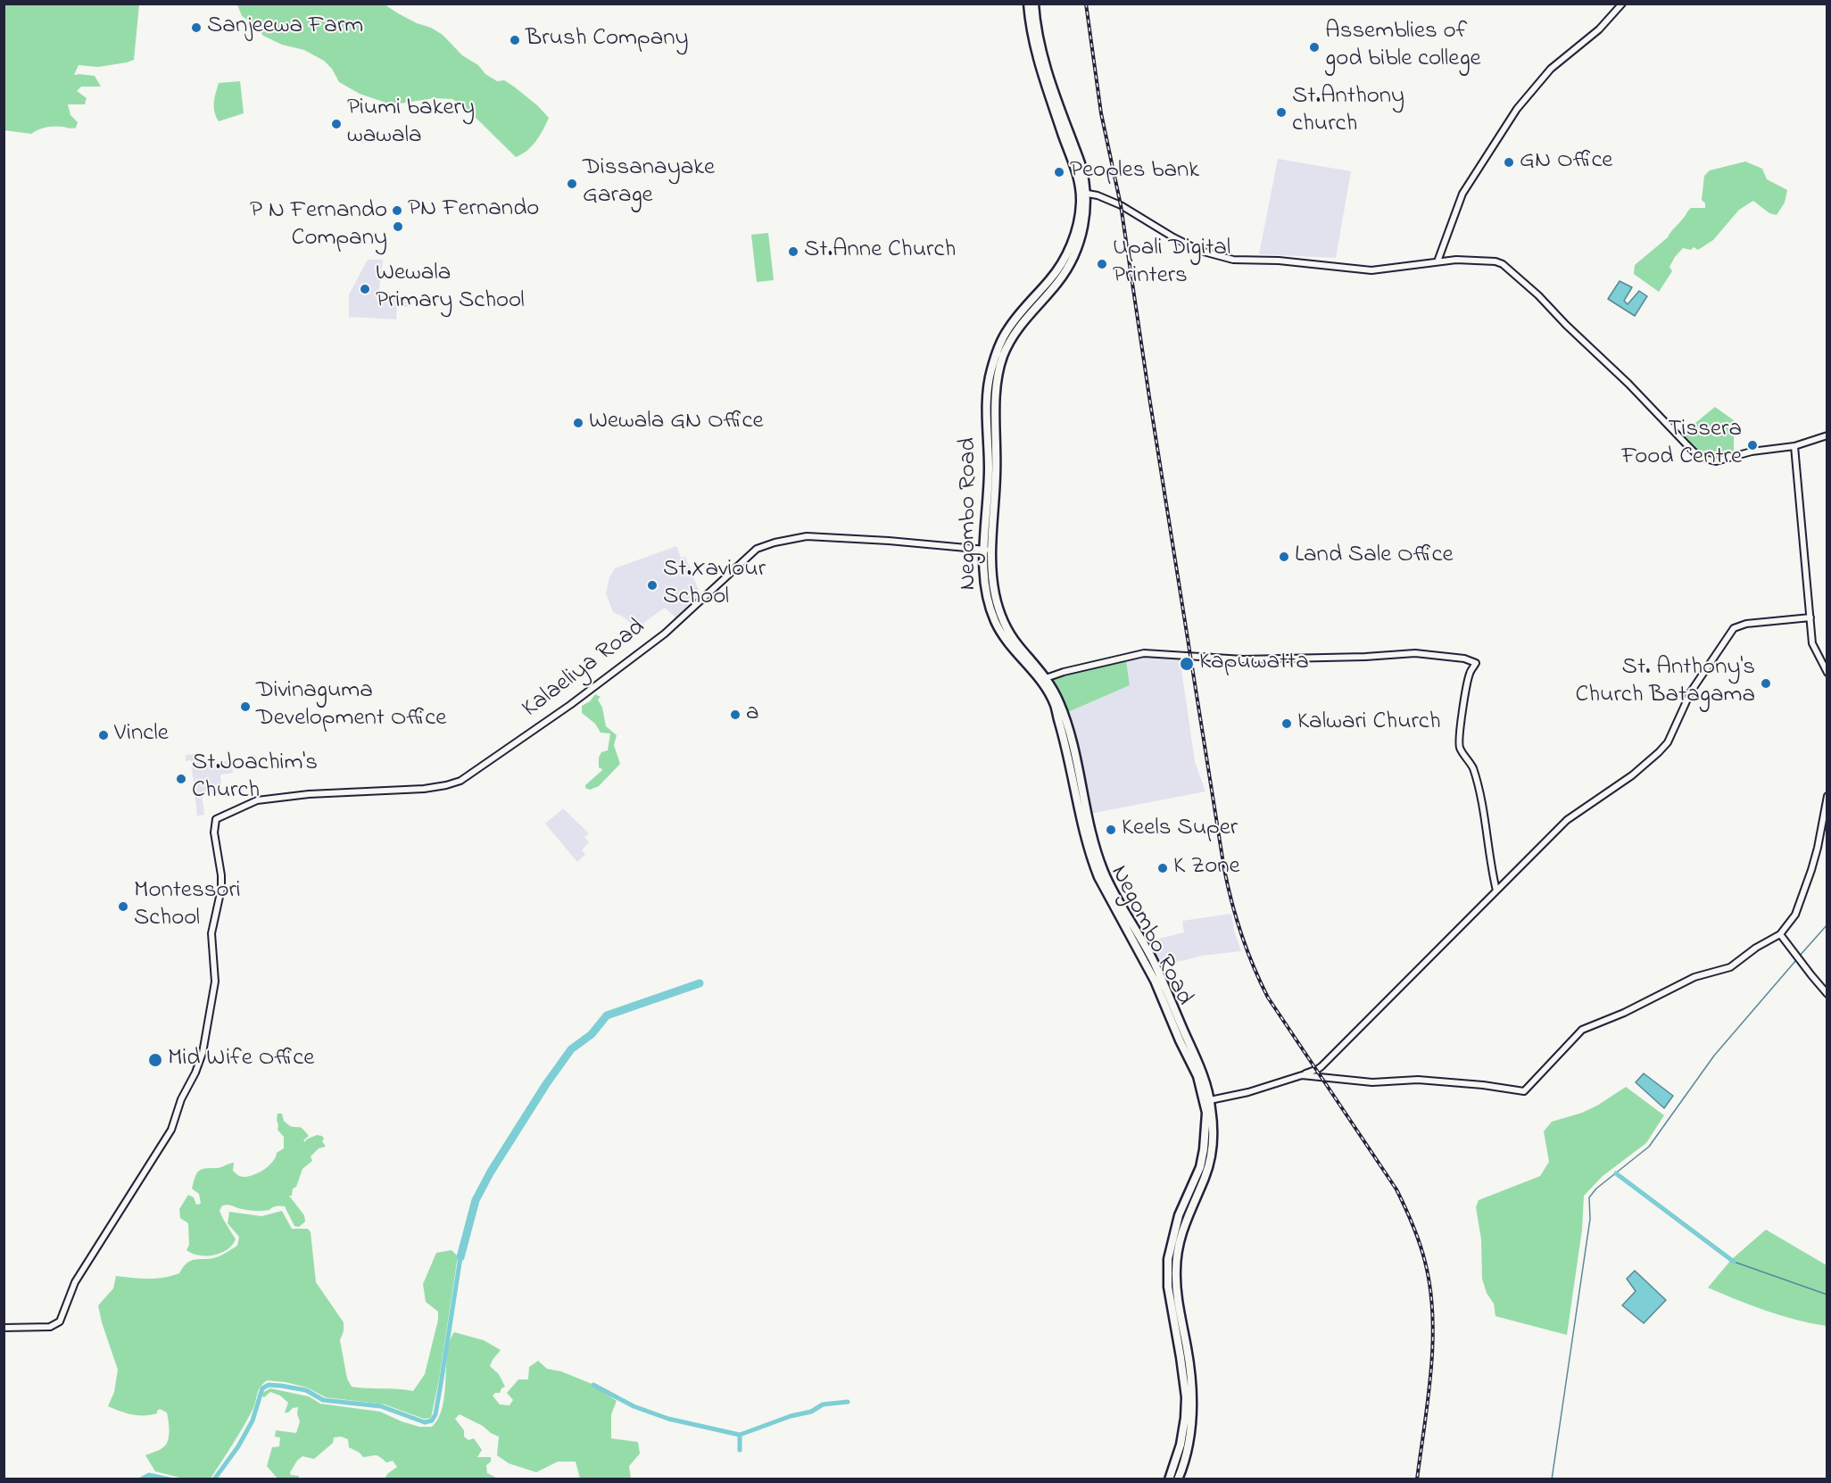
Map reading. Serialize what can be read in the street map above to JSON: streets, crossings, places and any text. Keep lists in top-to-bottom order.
{
  "streets": {
    "highway": ["Negombo Road"],
    "street": ["Kalaeliya Road"]
  },
  "crossings": [
    ["Negombo Road", "Kalaeliya Road"]
  ],
  "places": [
    "Sanjeewa Farm",
    "Brush Company",
    "Assemblies of god bible college",
    "St.Anthony church",
    "Piumi bakery wawala",
    "GN Office",
    "Peoples bank",
    "Dissanayake Garage",
    "PN Fernando",
    "P N Fernando Company",
    "St.Anne Church",
    "Upali Digital Printers",
    "Wewala Primary School",
    "Wewala GN Office",
    "Tissera Food Centre",
    "Land Sale Office",
    "St.Xaviour School",
    "Kapuwatta",
    "St. Anthony's Church Batagama",
    "Divinaguma Development Office",
    "a",
    "Kalwari Church",
    "Vincle",
    "St.Joachim's Church",
    "Keels Super",
    "K Zone",
    "Montessori School",
    "Mid Wife Office"
  ]
}
